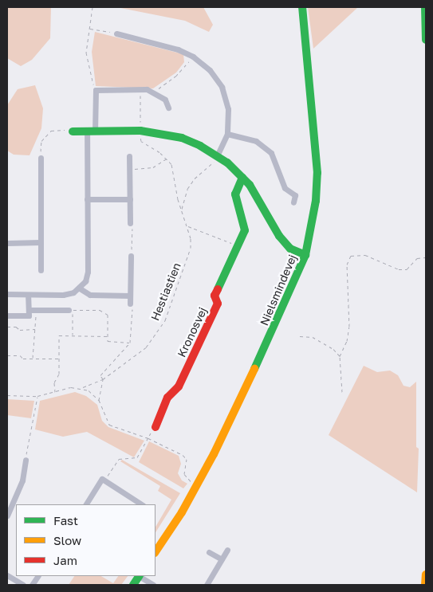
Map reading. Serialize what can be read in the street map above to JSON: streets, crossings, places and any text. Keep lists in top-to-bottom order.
{
  "streets": {
    "street": ["Nielsmindevej", "Kronosvej"],
    "path": ["Hestiastien"]
  },
  "legend": ["Fast", "Slow", "Jam"]
}
